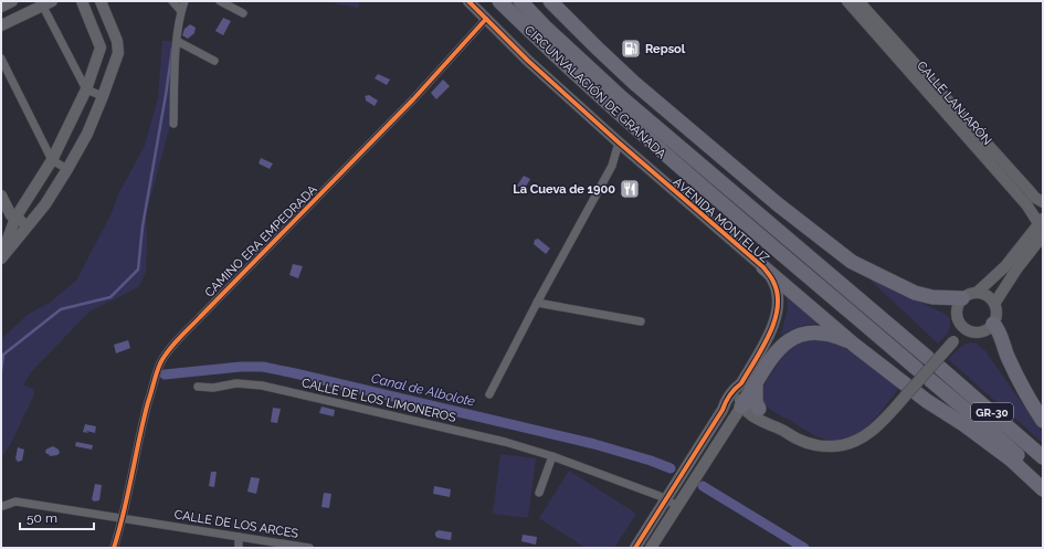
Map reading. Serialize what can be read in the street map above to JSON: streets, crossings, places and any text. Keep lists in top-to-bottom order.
{
  "streets": {
    "highway": ["CIRCUNVALACIÓN DE GRANADA", "GR-30"],
    "street": [
      "CALLE LANJARÓN",
      "AVENIDA MONTELUZ",
      "CAMINO ERA EMPEDRADA",
      "CALLE DE LOS LIMONEROS",
      "CALLE DE LOS ARCES"
    ]
  },
  "crossings": [
    ["AVENIDA MONTELUZ", "CAMINO ERA EMPEDRADA"],
    ["AVENIDA MONTELUZ", "CALLE DE LOS LIMONEROS"],
    ["CAMINO ERA EMPEDRADA", "CALLE DE LOS ARCES"]
  ],
  "water": ["Canal de Albolote"],
  "places": {
    "fuel station": ["Repsol"],
    "restaurant": ["La Cueva de 1900"]
  },
  "scale_bar": "50 m"
}
